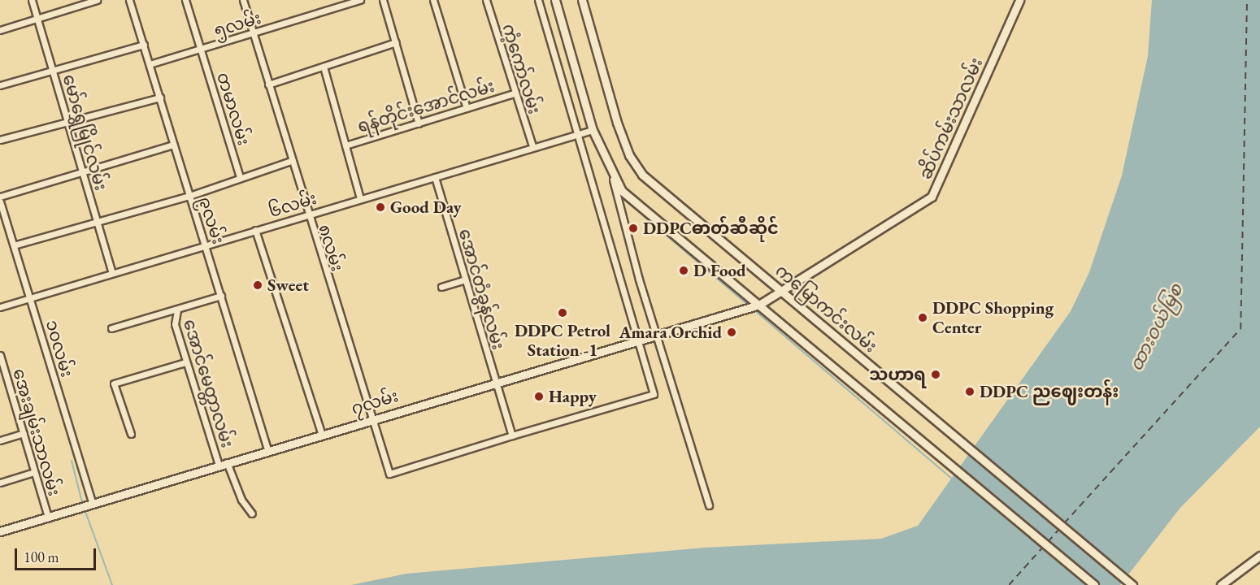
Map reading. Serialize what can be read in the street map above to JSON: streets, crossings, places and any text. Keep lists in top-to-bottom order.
{
  "streets": {
    "main road": ["ဆိပ်ကမ်းသာလမ်း", "ကမြောကင်းလမ်း", "၇လမ်း"],
    "street": [
      "၅လမ်း",
      "ကံ့ကော်လမ်း",
      "ရန်တိုင်းအောင်လမ်း",
      "တမာလမ်း",
      "မော်ရွှေမြိုင်လမ်း",
      "၆လမ်း",
      "၉လမ်း",
      "၈လမ်း",
      "အောင်တံခွန်လမ်း",
      "၁၀လမ်း",
      "အောင်မေတ္တာလမ်း",
      "အေးချမ်းသာလမ်း"
    ]
  },
  "crossings": [
    ["၅လမ်း", "တမာလမ်း"],
    ["၅လမ်း", "၉လမ်း"],
    ["၅လမ်း", "၈လမ်း"],
    ["ကံ့ကော်လမ်း", "ရန်တိုင်းအောင်လမ်း"],
    ["ကံ့ကော်လမ်း", "၆လမ်း"],
    ["ဆိပ်ကမ်းသာလမ်း", "ကမြောကင်းလမ်း"],
    ["ဆိပ်ကမ်းသာလမ်း", "၇လမ်း"],
    ["မော်ရွှေမြိုင်လမ်း", "၆လမ်း"],
    ["၆လမ်း", "၉လမ်း"],
    ["၆လမ်း", "၈လမ်း"],
    ["၆လမ်း", "အောင်တံခွန်လမ်း"],
    ["၆လမ်း", "၁၀လမ်း"],
    ["၉လမ်း", "၇လမ်း"],
    ["၈လမ်း", "အောင်တံခွန်လမ်း"],
    ["၈လမ်း", "၇လမ်း"],
    ["အောင်တံခွန်လမ်း", "၇လမ်း"],
    ["၁၀လမ်း", "၇လမ်း"],
    ["အောင်မေတ္တာလမ်း", "၇လမ်း"],
    ["၇လမ်း", "အေးချမ်းသာလမ်း"]
  ],
  "water": ["ထားဝယ်မြစ"],
  "places": [
    "Good Day",
    "DDPCဓာတ်ဆီဆိုင်",
    "D Food",
    "Sweet",
    "DDPC Petrol Station -1",
    "DDPC Shopping Center",
    "Amara Orchid",
    "သဟာရ",
    "DDPC ညဈေးတန်း",
    "Happy"
  ],
  "scale_bar": "100 m"
}
